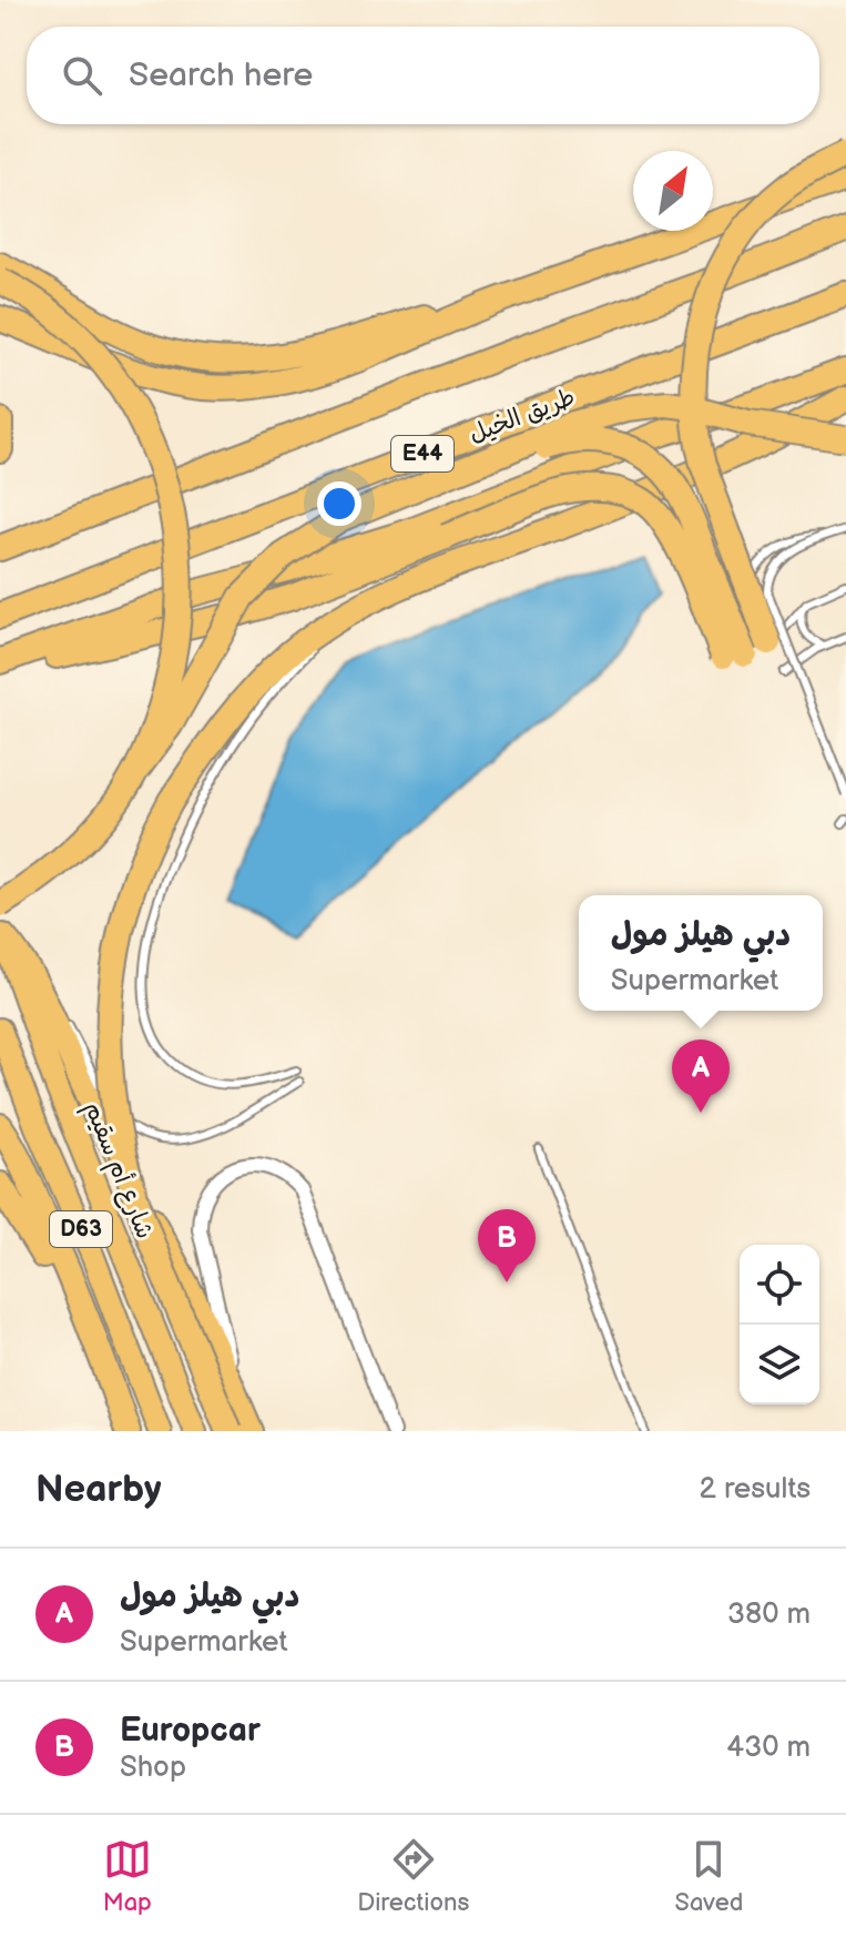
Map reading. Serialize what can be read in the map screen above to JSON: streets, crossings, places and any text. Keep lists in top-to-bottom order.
{
  "streets": {
    "highway": ["طريق الخيل", "E44"],
    "main road": ["شارع أم سقيم", "D63"]
  },
  "north": "top right",
  "page": {
    "search": "Search here",
    "popup": ["دبي هيلز مول", "Supermarket"],
    "pins": ["A", "B"],
    "heading": ["Nearby", "2 results"],
    "list": [
      {
        "mark": "A",
        "name": "دبي هيلز مول",
        "note": "Supermarket",
        "value": "380 m"
      },
      {
        "mark": "B",
        "name": "Europcar",
        "note": "Shop",
        "value": "430 m"
      }
    ],
    "nav": ["Map", "Directions", "Saved"]
  }
}
